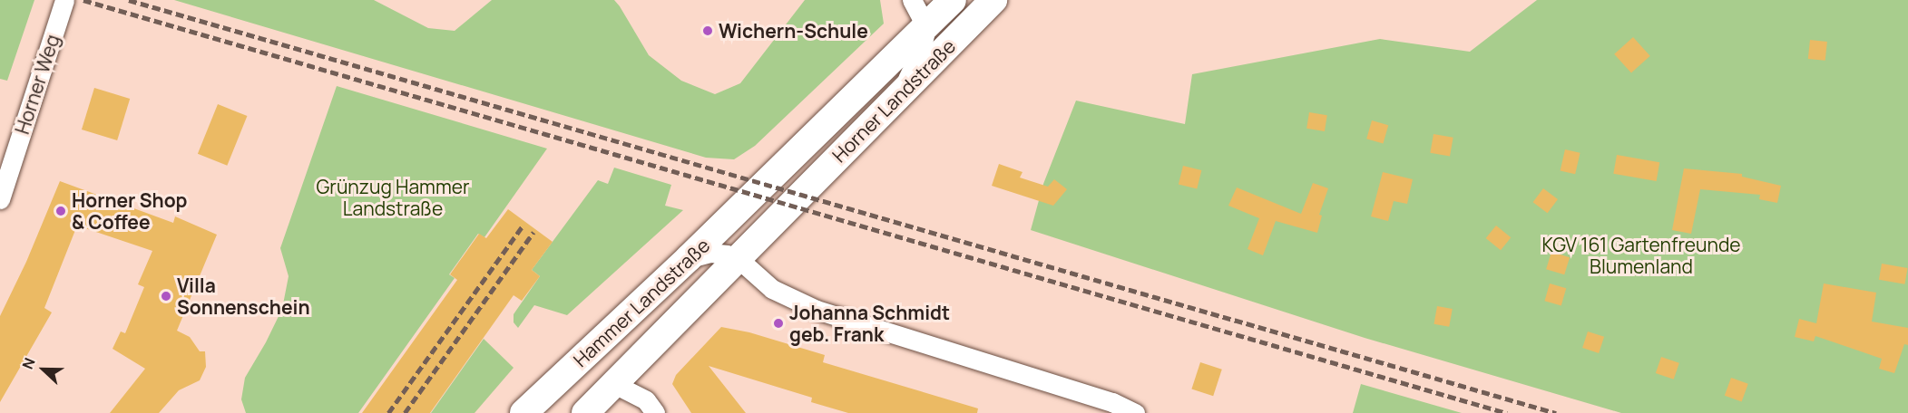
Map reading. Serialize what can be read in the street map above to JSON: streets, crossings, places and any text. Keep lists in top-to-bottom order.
{
  "streets": {
    "main road": ["Horner Landstraße", "Hammer Landstraße"],
    "street": ["Horner Weg"]
  },
  "crossings": [
    ["Horner Landstraße", "Hammer Landstraße"]
  ],
  "parks": ["Grünzug Hammer Landstraße", "KGV 161 Gartenfreunde Blumenland"],
  "places": [
    "Wichern-Schule",
    "Horner Shop & Coffee",
    "Villa Sonnenschein",
    "Johanna Schmidt geb. Frank"
  ],
  "north": "left"
}
